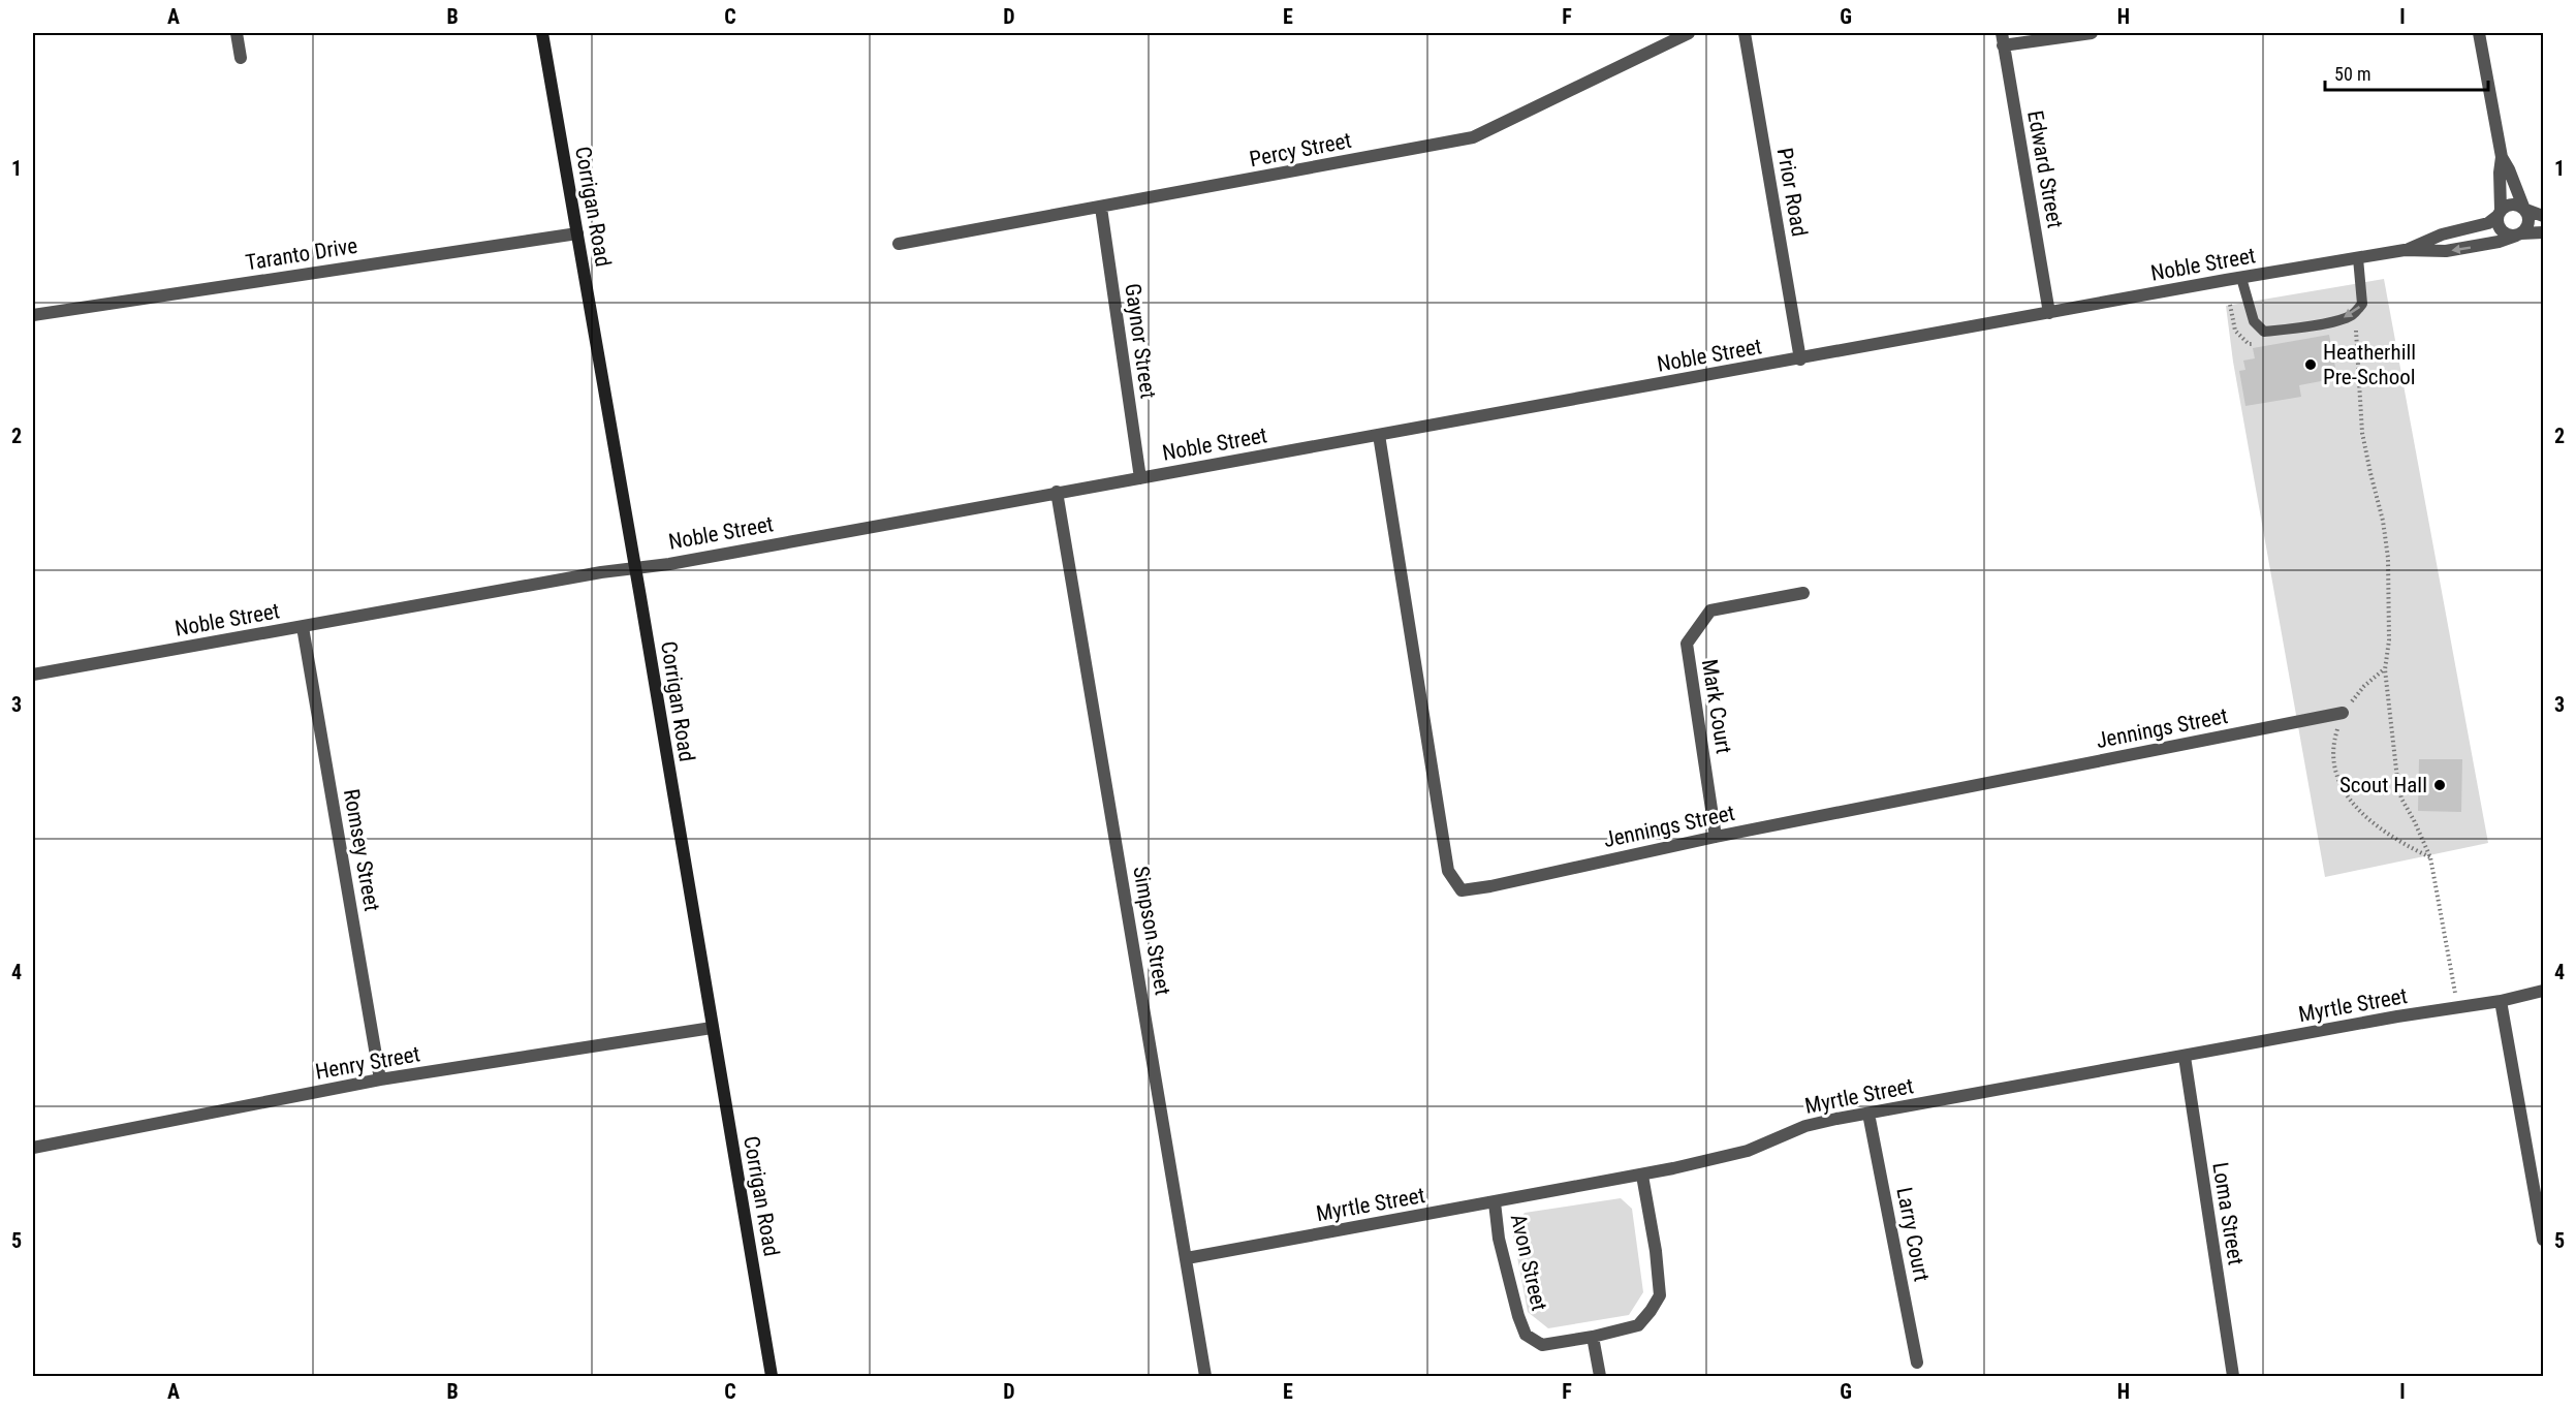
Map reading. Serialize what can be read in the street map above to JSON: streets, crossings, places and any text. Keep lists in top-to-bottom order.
{
  "streets": {
    "main road": ["Corrigan Road"],
    "street": [
      "Percy Street",
      "Edward Street",
      "Prior Road",
      "Taranto Drive",
      "Noble Street",
      "Gaynor Street",
      "Mark Court",
      "Jennings Street",
      "Romsey Street",
      "Simpson Street",
      "Myrtle Street",
      "Henry Street",
      "Loma Street",
      "Larry Court",
      "Avon Street"
    ]
  },
  "crossings": [
    ["Percy Street", "Gaynor Street"],
    ["Edward Street", "Noble Street"],
    ["Prior Road", "Noble Street"],
    ["Corrigan Road", "Taranto Drive"],
    ["Corrigan Road", "Noble Street"],
    ["Corrigan Road", "Henry Street"],
    ["Noble Street", "Gaynor Street"],
    ["Noble Street", "Jennings Street"],
    ["Noble Street", "Romsey Street"],
    ["Noble Street", "Simpson Street"],
    ["Mark Court", "Jennings Street"],
    ["Romsey Street", "Henry Street"],
    ["Simpson Street", "Myrtle Street"],
    ["Myrtle Street", "Loma Street"],
    ["Myrtle Street", "Larry Court"],
    ["Myrtle Street", "Avon Street"]
  ],
  "places": ["Heatherhill Pre-School", "Scout Hall"],
  "scale_bar": "50 m",
  "grid": {
    "columns": [
      "A",
      "B",
      "C",
      "D",
      "E",
      "F",
      "G",
      "H",
      "I"
    ],
    "rows": [
      "1",
      "2",
      "3",
      "4",
      "5"
    ]
  }
}
